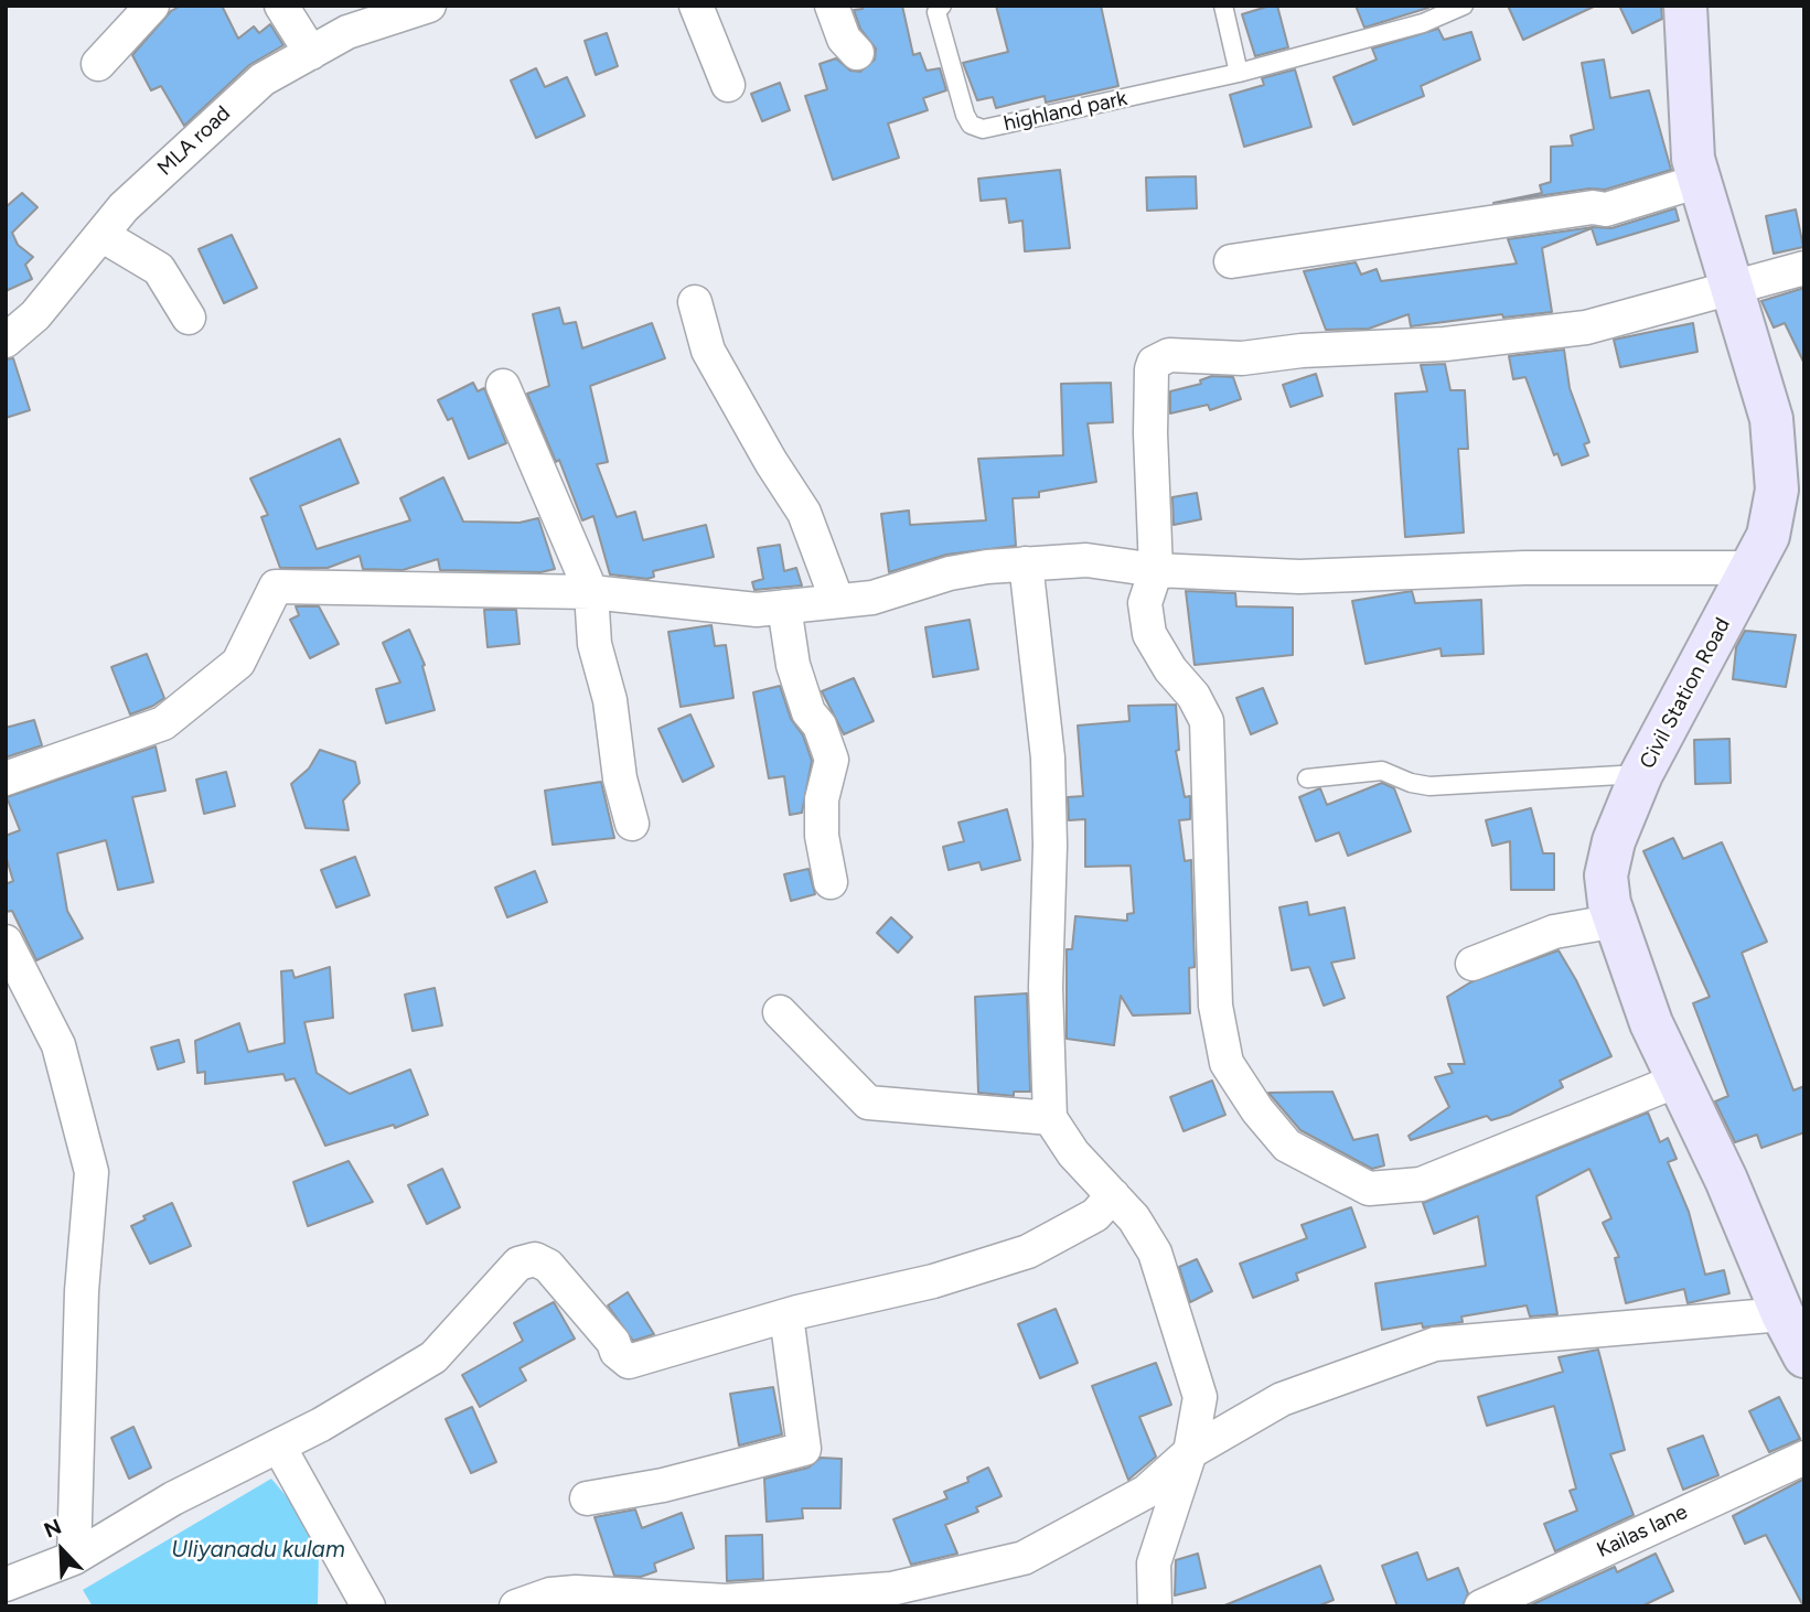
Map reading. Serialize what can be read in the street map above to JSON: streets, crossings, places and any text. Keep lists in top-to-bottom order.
{
  "streets": {
    "main road": ["Civil Station Road"],
    "street": ["MLA road", "Kailas lane"],
    "lane": ["highland park"]
  },
  "water": ["Uliyanadu kulam"],
  "north": "top left"
}
